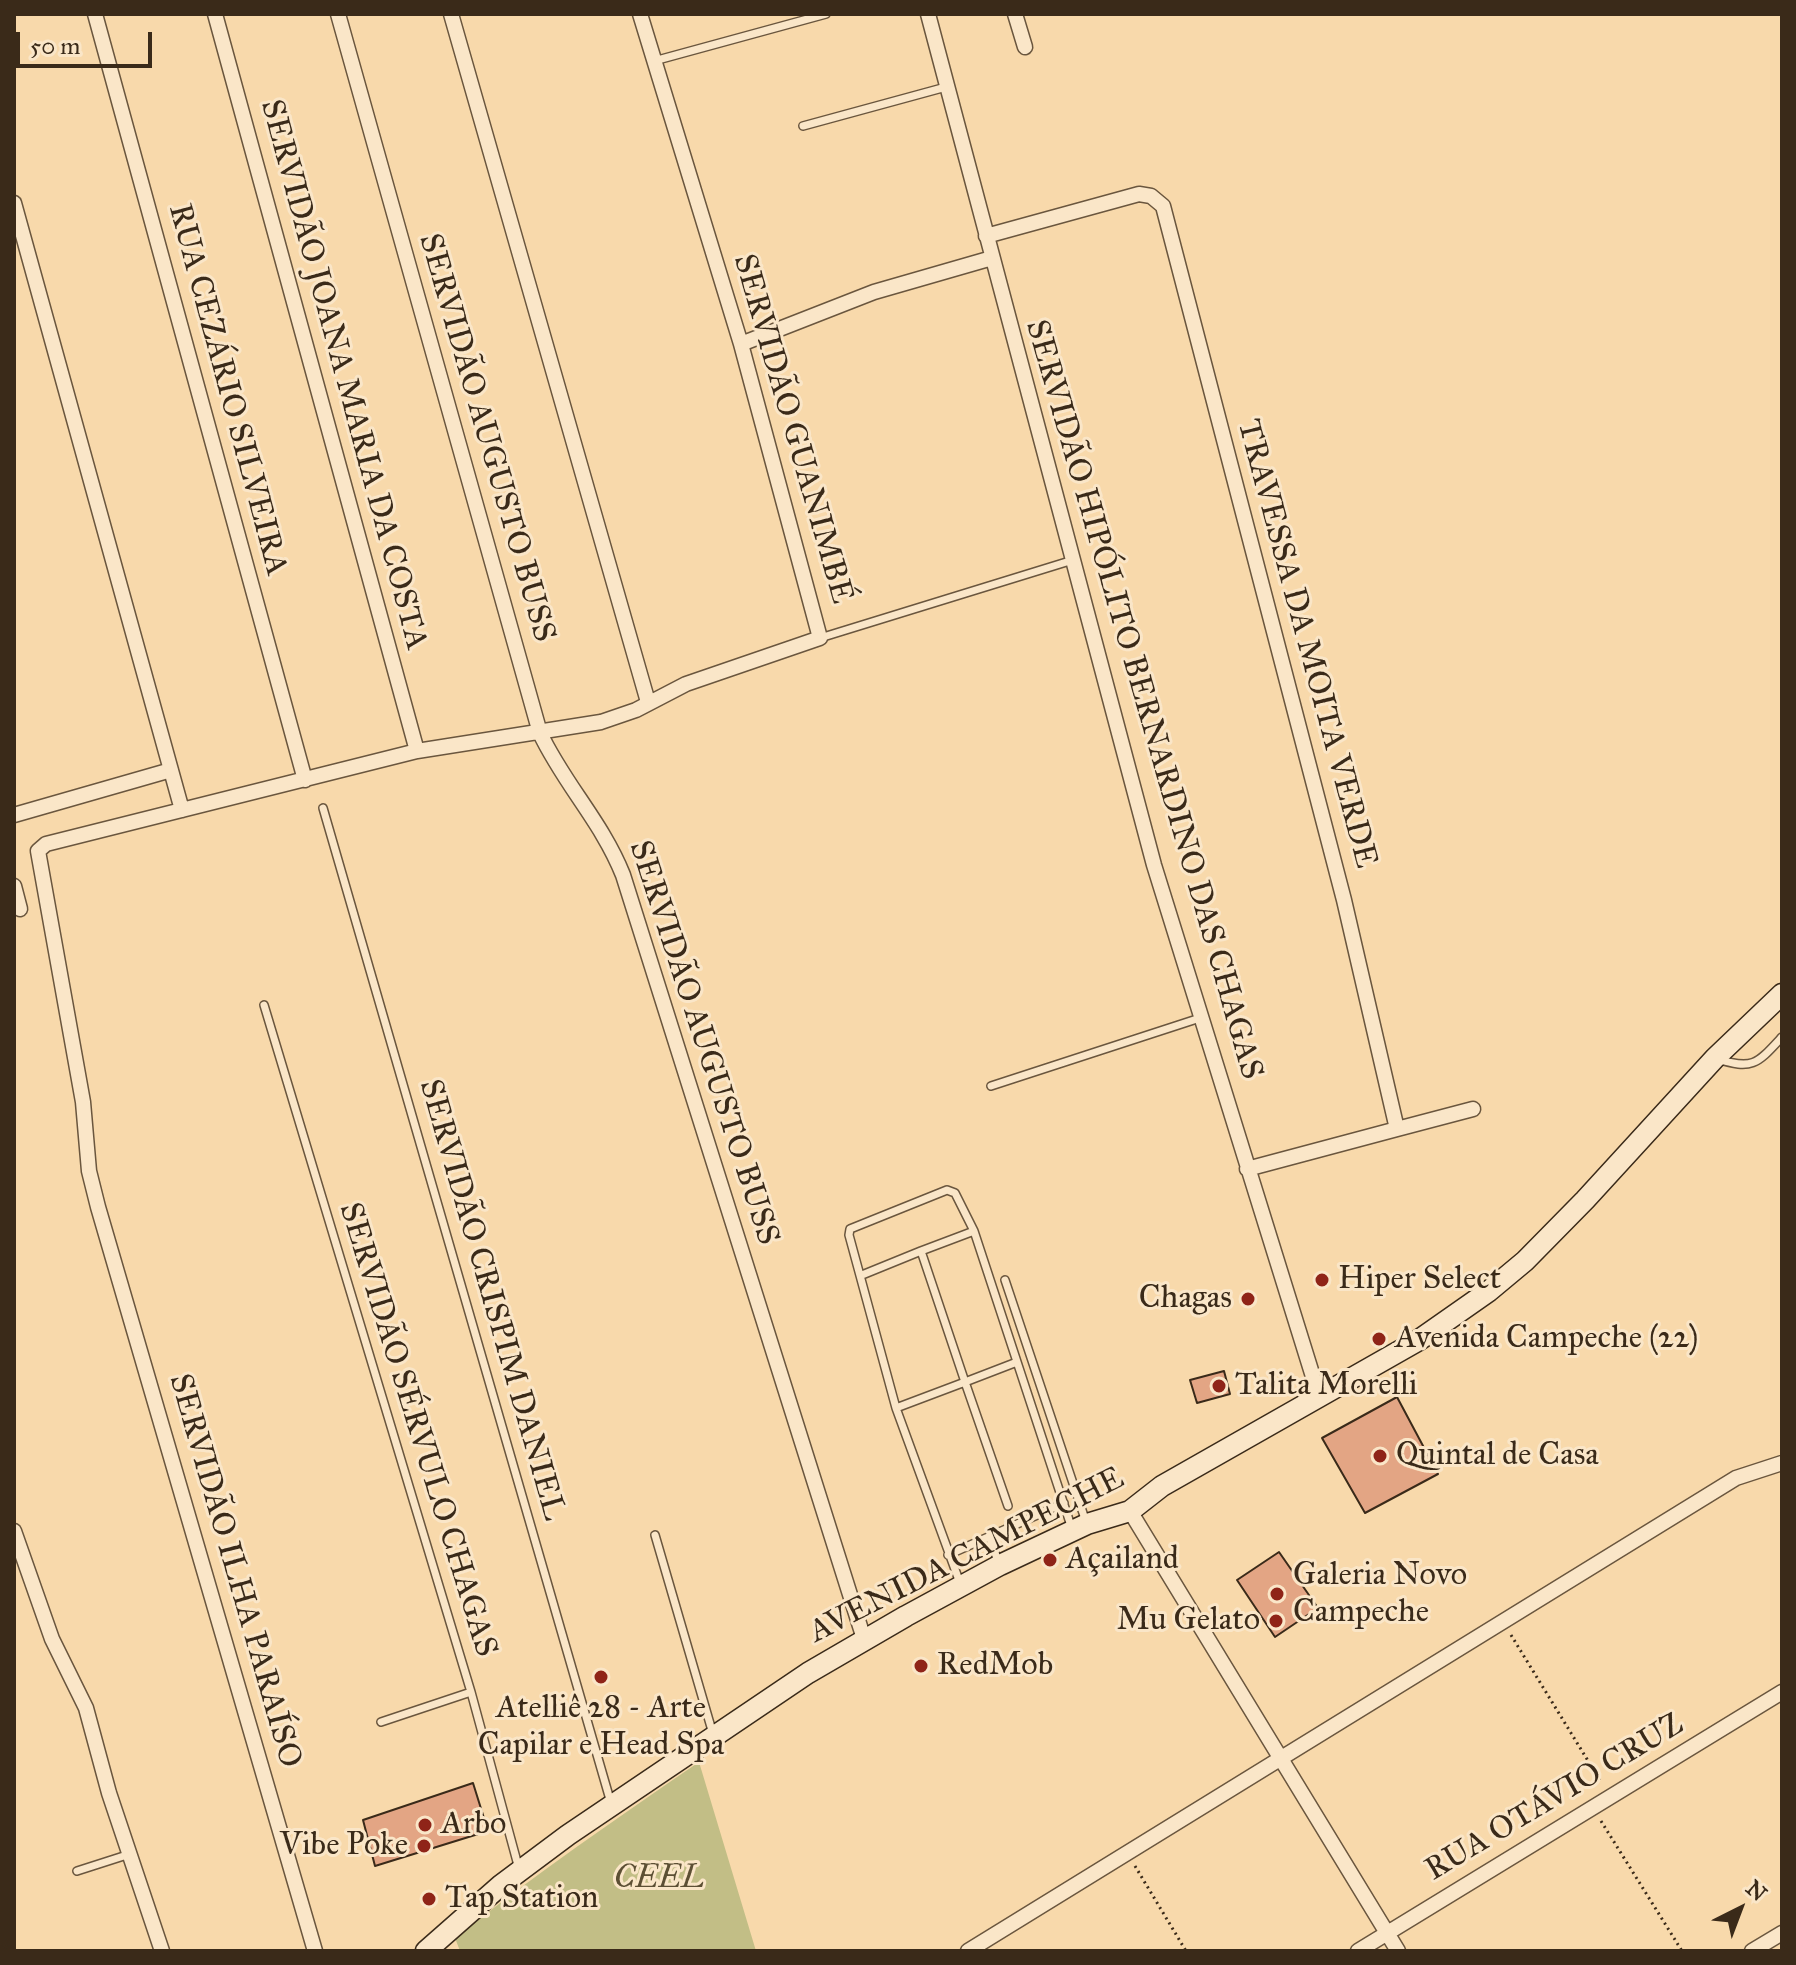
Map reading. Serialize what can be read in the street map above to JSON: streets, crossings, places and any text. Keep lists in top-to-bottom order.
{
  "streets": {
    "main road": ["AVENIDA CAMPECHE"],
    "street": [
      "SERVIDÃO JOANA MARIA DA COSTA",
      "RUA CEZÁRIO SILVEIRA",
      "SERVIDÃO GUANIMBÉ",
      "SERVIDÃO AUGUSTO BUSS",
      "TRAVESSA DA MOITA VERDE",
      "SERVIDÃO HIPÓLITO BERNARDINO DAS CHAGAS",
      "SERVIDÃO ILHA PARAÍSO",
      "RUA OTÁVIO CRUZ"
    ],
    "lane": ["SERVIDÃO CRISPIM DANIEL", "SERVIDÃO SÉRVULO CHAGAS"]
  },
  "crossings": [
    ["SERVIDÃO JOANA MARIA DA COSTA", "SERVIDÃO GUANIMBÉ"],
    ["RUA CEZÁRIO SILVEIRA", "SERVIDÃO GUANIMBÉ"],
    ["SERVIDÃO GUANIMBÉ", "SERVIDÃO AUGUSTO BUSS"],
    ["SERVIDÃO GUANIMBÉ", "SERVIDÃO ILHA PARAÍSO"],
    ["SERVIDÃO AUGUSTO BUSS", "AVENIDA CAMPECHE"],
    ["TRAVESSA DA MOITA VERDE", "SERVIDÃO HIPÓLITO BERNARDINO DAS CHAGAS"],
    ["SERVIDÃO HIPÓLITO BERNARDINO DAS CHAGAS", "AVENIDA CAMPECHE"],
    ["SERVIDÃO CRISPIM DANIEL", "AVENIDA CAMPECHE"],
    ["SERVIDÃO SÉRVULO CHAGAS", "AVENIDA CAMPECHE"]
  ],
  "parks": ["CEEL"],
  "places": [
    "Hiper Select",
    "Chagas",
    "Avenida Campeche (22)",
    "Talita Morelli",
    "Quintal de Casa",
    "Açailand",
    "Galeria Novo Campeche",
    "Mu Gelato",
    "RedMob",
    "Atelliê 28 - Arte Capilar e Head Spa",
    "Arbo",
    "Vibe Poke",
    "Tap Station"
  ],
  "scale_bar": "50 m",
  "north": "top right"
}
